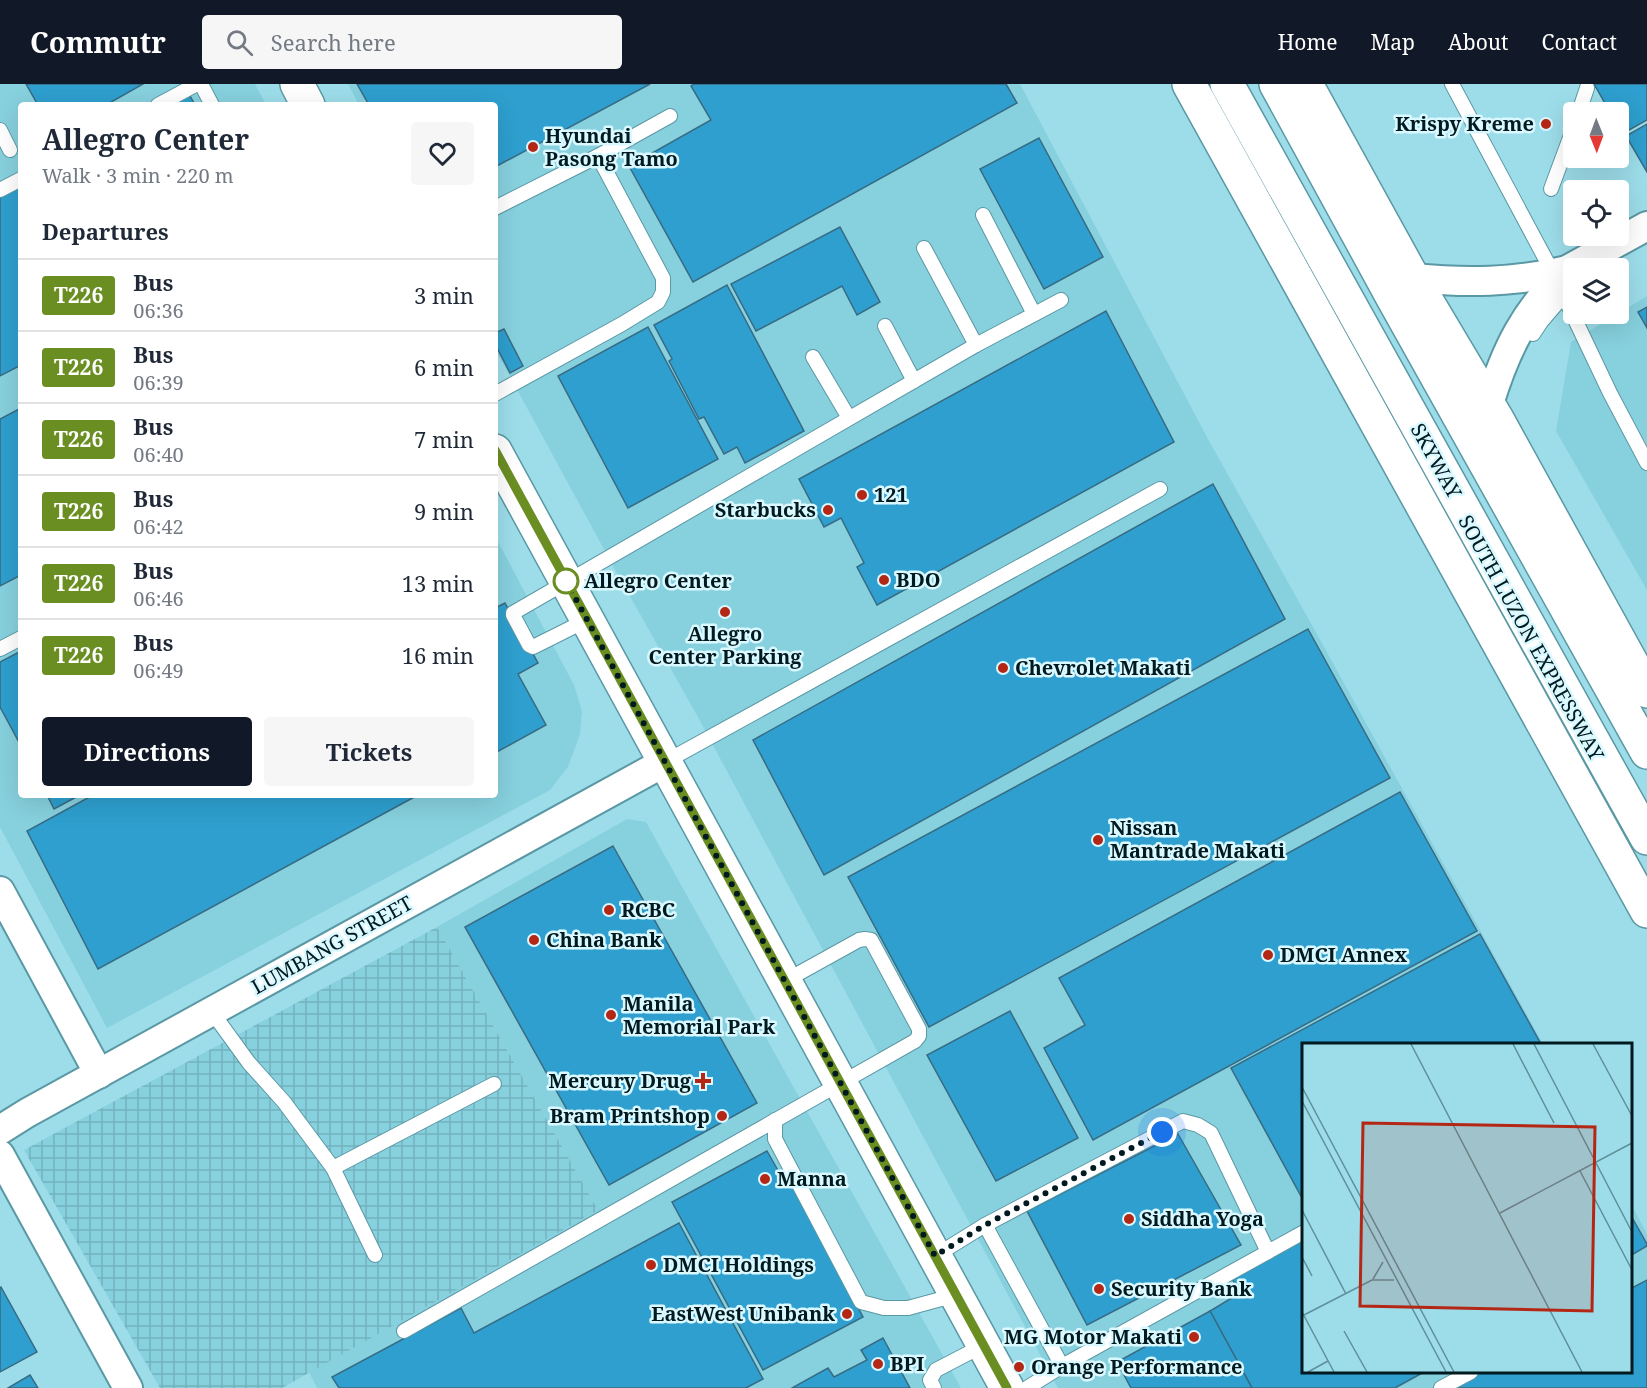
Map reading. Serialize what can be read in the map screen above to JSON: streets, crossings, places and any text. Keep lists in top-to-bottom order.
{
  "streets": {
    "main road": ["SKYWAY", "SOUTH LUZON EXPRESSWAY"],
    "street": ["LUMBANG STREET"]
  },
  "crossings": [
    ["SKYWAY", "SOUTH LUZON EXPRESSWAY"]
  ],
  "places": {
    "other": [
      "Krispy Kreme",
      "Hyundai Pasong Tamo",
      "121",
      "Starbucks",
      "BDO",
      "Allegro Center",
      "Allegro Center Parking",
      "Chevrolet Makati",
      "Nissan Mantrade Makati",
      "RCBC",
      "China Bank",
      "DMCI Annex",
      "Manila Memorial Park",
      "Bram Printshop",
      "Manna",
      "Siddha Yoga",
      "DMCI Holdings",
      "Security Bank",
      "EastWest Unibank",
      "MG Motor Makati",
      "BPI",
      "Orange Performance"
    ],
    "health": ["Mercury Drug"]
  },
  "lines": ["bus line T226"],
  "north": "bottom",
  "page": {
    "header": "Commutr",
    "search": "Search here",
    "nav": [
      "Home",
      "Map",
      "About",
      "Contact"
    ],
    "heading": [
      ["Allegro Center", "Walk · 3 min · 220 m"],
      "Departures"
    ],
    "list": [
      {
        "mark": "T226",
        "name": "Bus",
        "note": "06:36",
        "value": "3 min"
      },
      {
        "mark": "T226",
        "name": "Bus",
        "note": "06:39",
        "value": "6 min"
      },
      {
        "mark": "T226",
        "name": "Bus",
        "note": "06:40",
        "value": "7 min"
      },
      {
        "mark": "T226",
        "name": "Bus",
        "note": "06:42",
        "value": "9 min"
      },
      {
        "mark": "T226",
        "name": "Bus",
        "note": "06:46",
        "value": "13 min"
      },
      {
        "mark": "T226",
        "name": "Bus",
        "note": "06:49",
        "value": "16 min"
      }
    ],
    "buttons": ["Directions", "Tickets"]
  }
}
